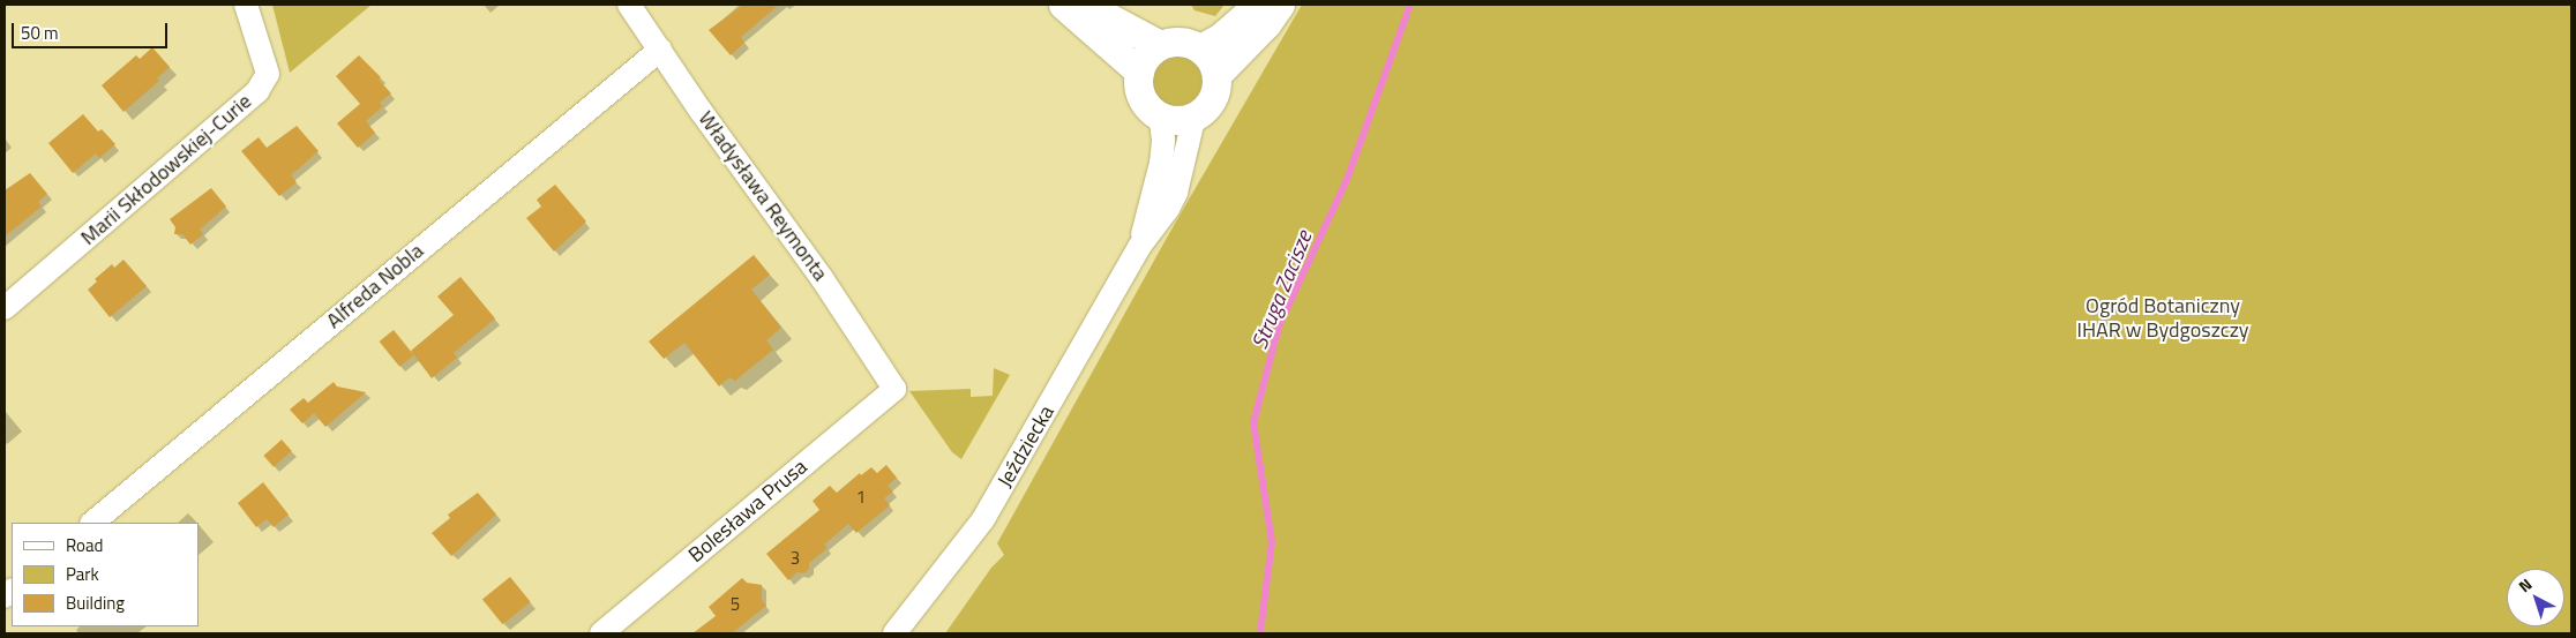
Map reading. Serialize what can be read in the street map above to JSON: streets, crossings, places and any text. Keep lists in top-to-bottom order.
{
  "streets": {
    "street": [
      "Marii Skłodowskiej-Curie",
      "Władysława Reymonta",
      "Alfreda Nobla",
      "Jeździecka",
      "Bolesława Prusa"
    ]
  },
  "crossings": [
    ["Władysława Reymonta", "Alfreda Nobla"],
    ["Władysława Reymonta", "Bolesława Prusa"]
  ],
  "water": ["Struga Zacisze"],
  "parks": ["Ogród Botaniczny IHAR w Bydgoszczy"],
  "house_numbers": ["1", "3", "5"],
  "legend": ["Road", "Park", "Building"],
  "scale_bar": "50 m",
  "north": "top left"
}
